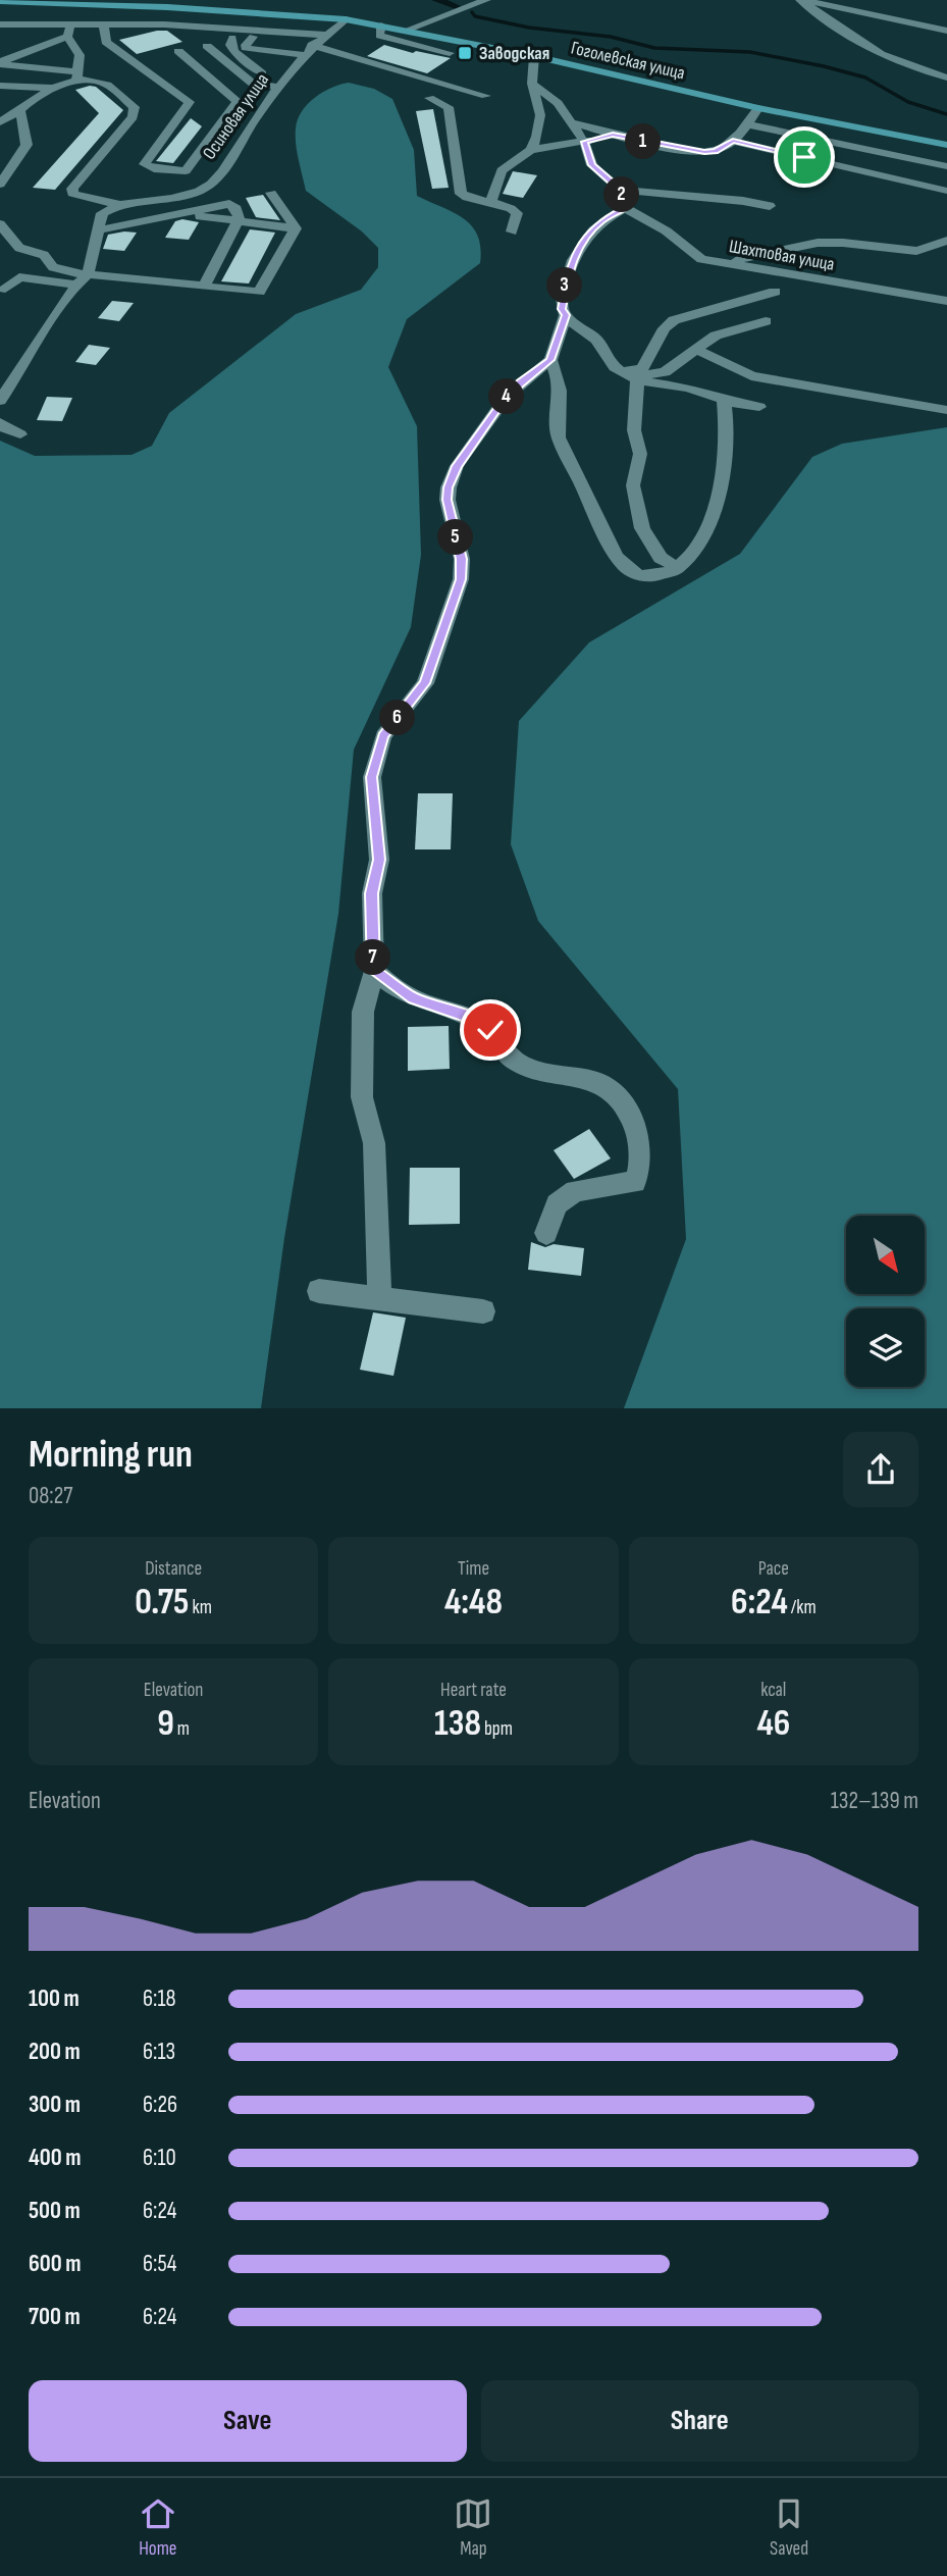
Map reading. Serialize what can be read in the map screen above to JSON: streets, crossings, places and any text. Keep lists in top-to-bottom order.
{
  "streets": {
    "main road": ["Гоголевская улица"],
    "street": ["Осиновая улица", "Шахтовая улица"]
  },
  "crossings": [
    ["Гоголевская улица", "Осиновая улица"]
  ],
  "places": {
    "transit": ["Заводская"]
  },
  "north": "bottom right",
  "page": {
    "pins": [
      "1",
      "2",
      "3",
      "4",
      "5",
      "6",
      "7"
    ],
    "heading": ["Morning run", "08:27"],
    "stats": [
      ["Distance", "0.75 km"],
      ["Time", "4:48"],
      ["Pace", "6:24 /km"],
      ["Elevation", "9 m"],
      ["Heart rate", "138 bpm"],
      ["kcal", "46"]
    ],
    "chart": ["Elevation", "132–139 m"],
    "list": [
      {
        "name": "100 m",
        "note": "6:18"
      },
      {
        "name": "200 m",
        "note": "6:13"
      },
      {
        "name": "300 m",
        "note": "6:26"
      },
      {
        "name": "400 m",
        "note": "6:10"
      },
      {
        "name": "500 m",
        "note": "6:24"
      },
      {
        "name": "600 m",
        "note": "6:54"
      },
      {
        "name": "700 m",
        "note": "6:24"
      }
    ],
    "buttons": ["Save", "Share"],
    "tabs": ["Home", "Map", "Saved"]
  }
}
